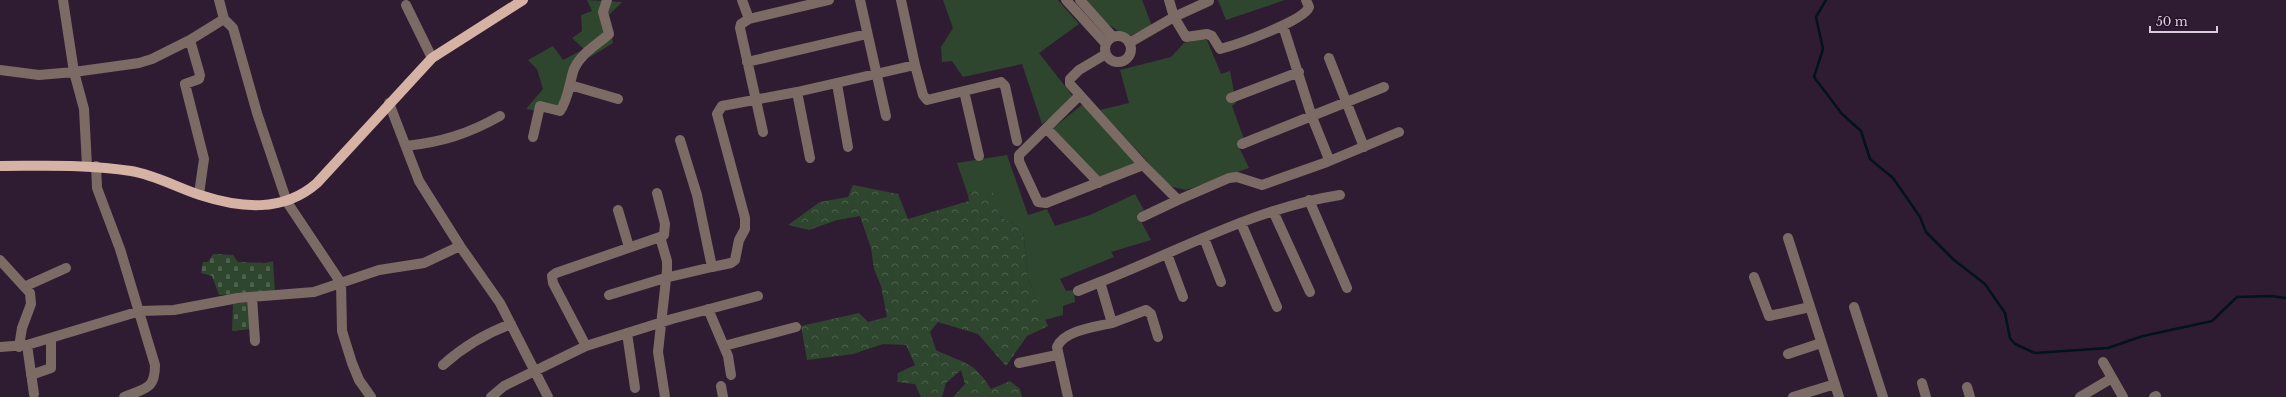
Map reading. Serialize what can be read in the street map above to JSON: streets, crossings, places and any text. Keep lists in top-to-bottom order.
{
  "scale_bar": "50 m"
}
